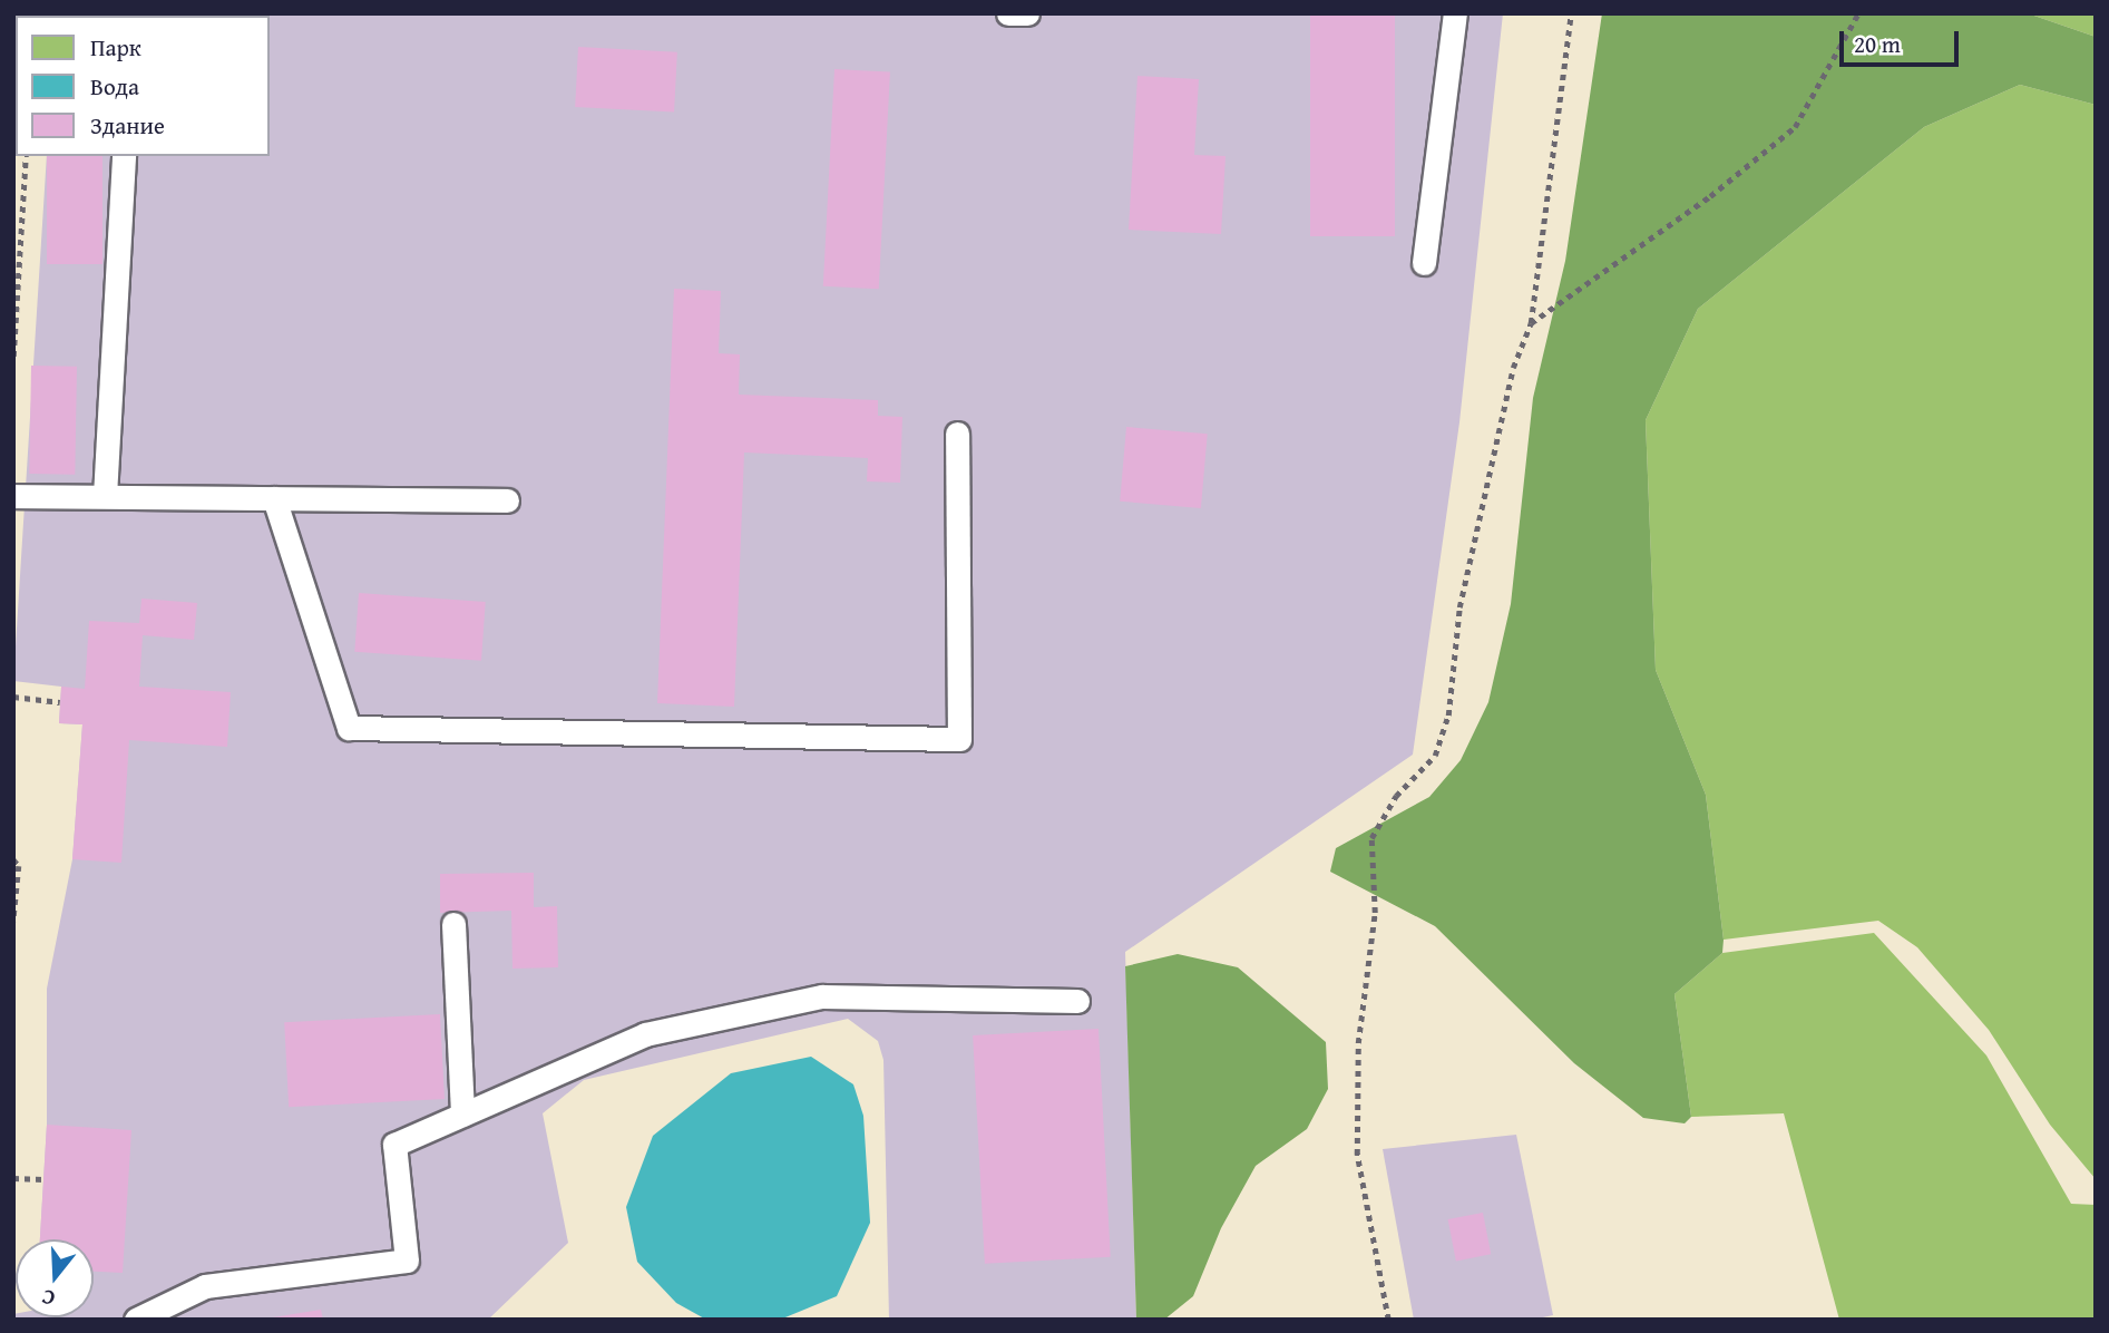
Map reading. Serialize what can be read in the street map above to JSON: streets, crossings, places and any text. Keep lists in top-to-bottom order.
{
  "legend": ["Парк", "Вода", "Здание"],
  "scale_bar": "20 m",
  "north": "bottom"
}
